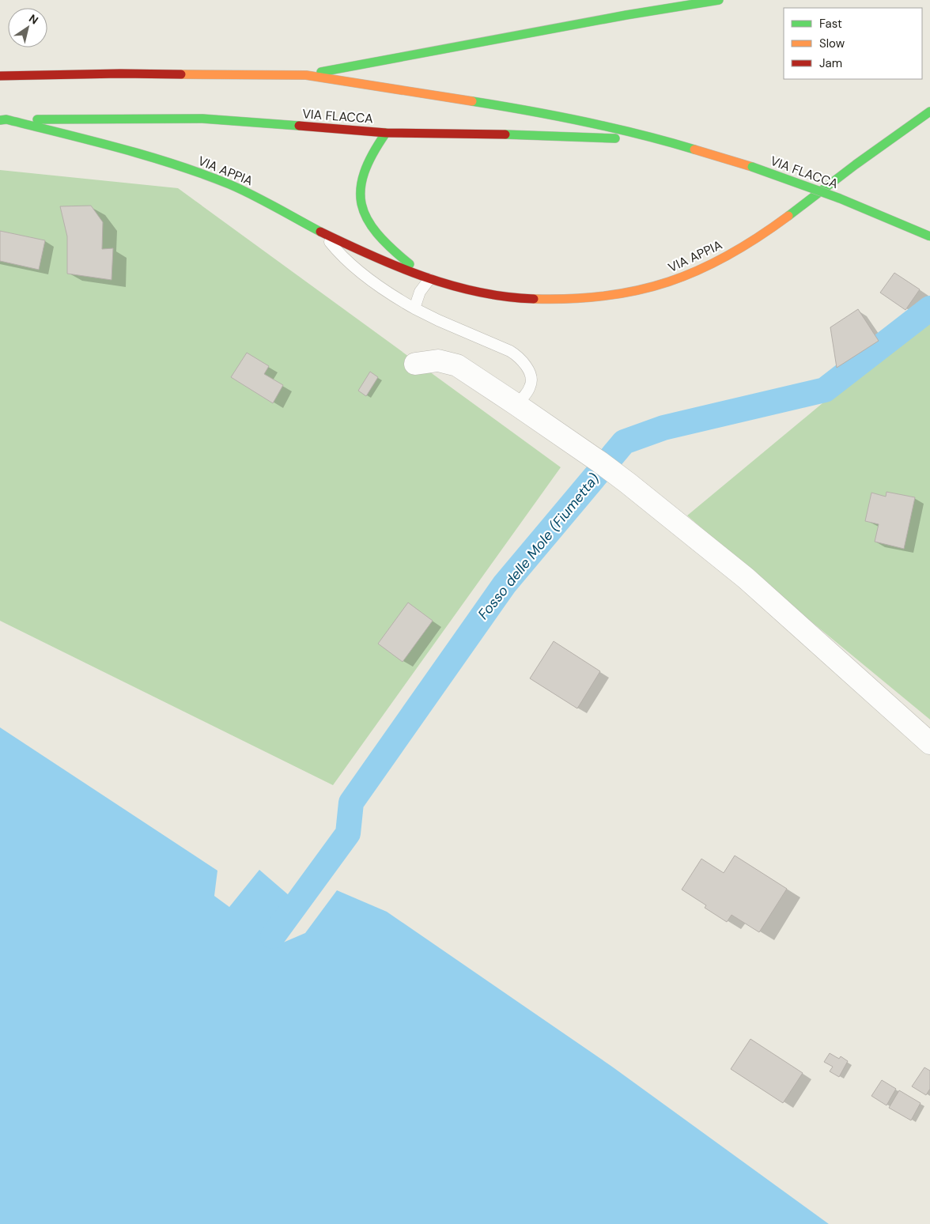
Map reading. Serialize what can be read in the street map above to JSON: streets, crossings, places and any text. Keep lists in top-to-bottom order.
{
  "streets": {
    "main road": ["VIA FLACCA", "VIA APPIA"]
  },
  "crossings": [
    ["VIA FLACCA", "VIA APPIA"]
  ],
  "water": ["Fosso delle Mole (Fiumetta)"],
  "legend": ["Fast", "Slow", "Jam"],
  "north": "top right"
}
